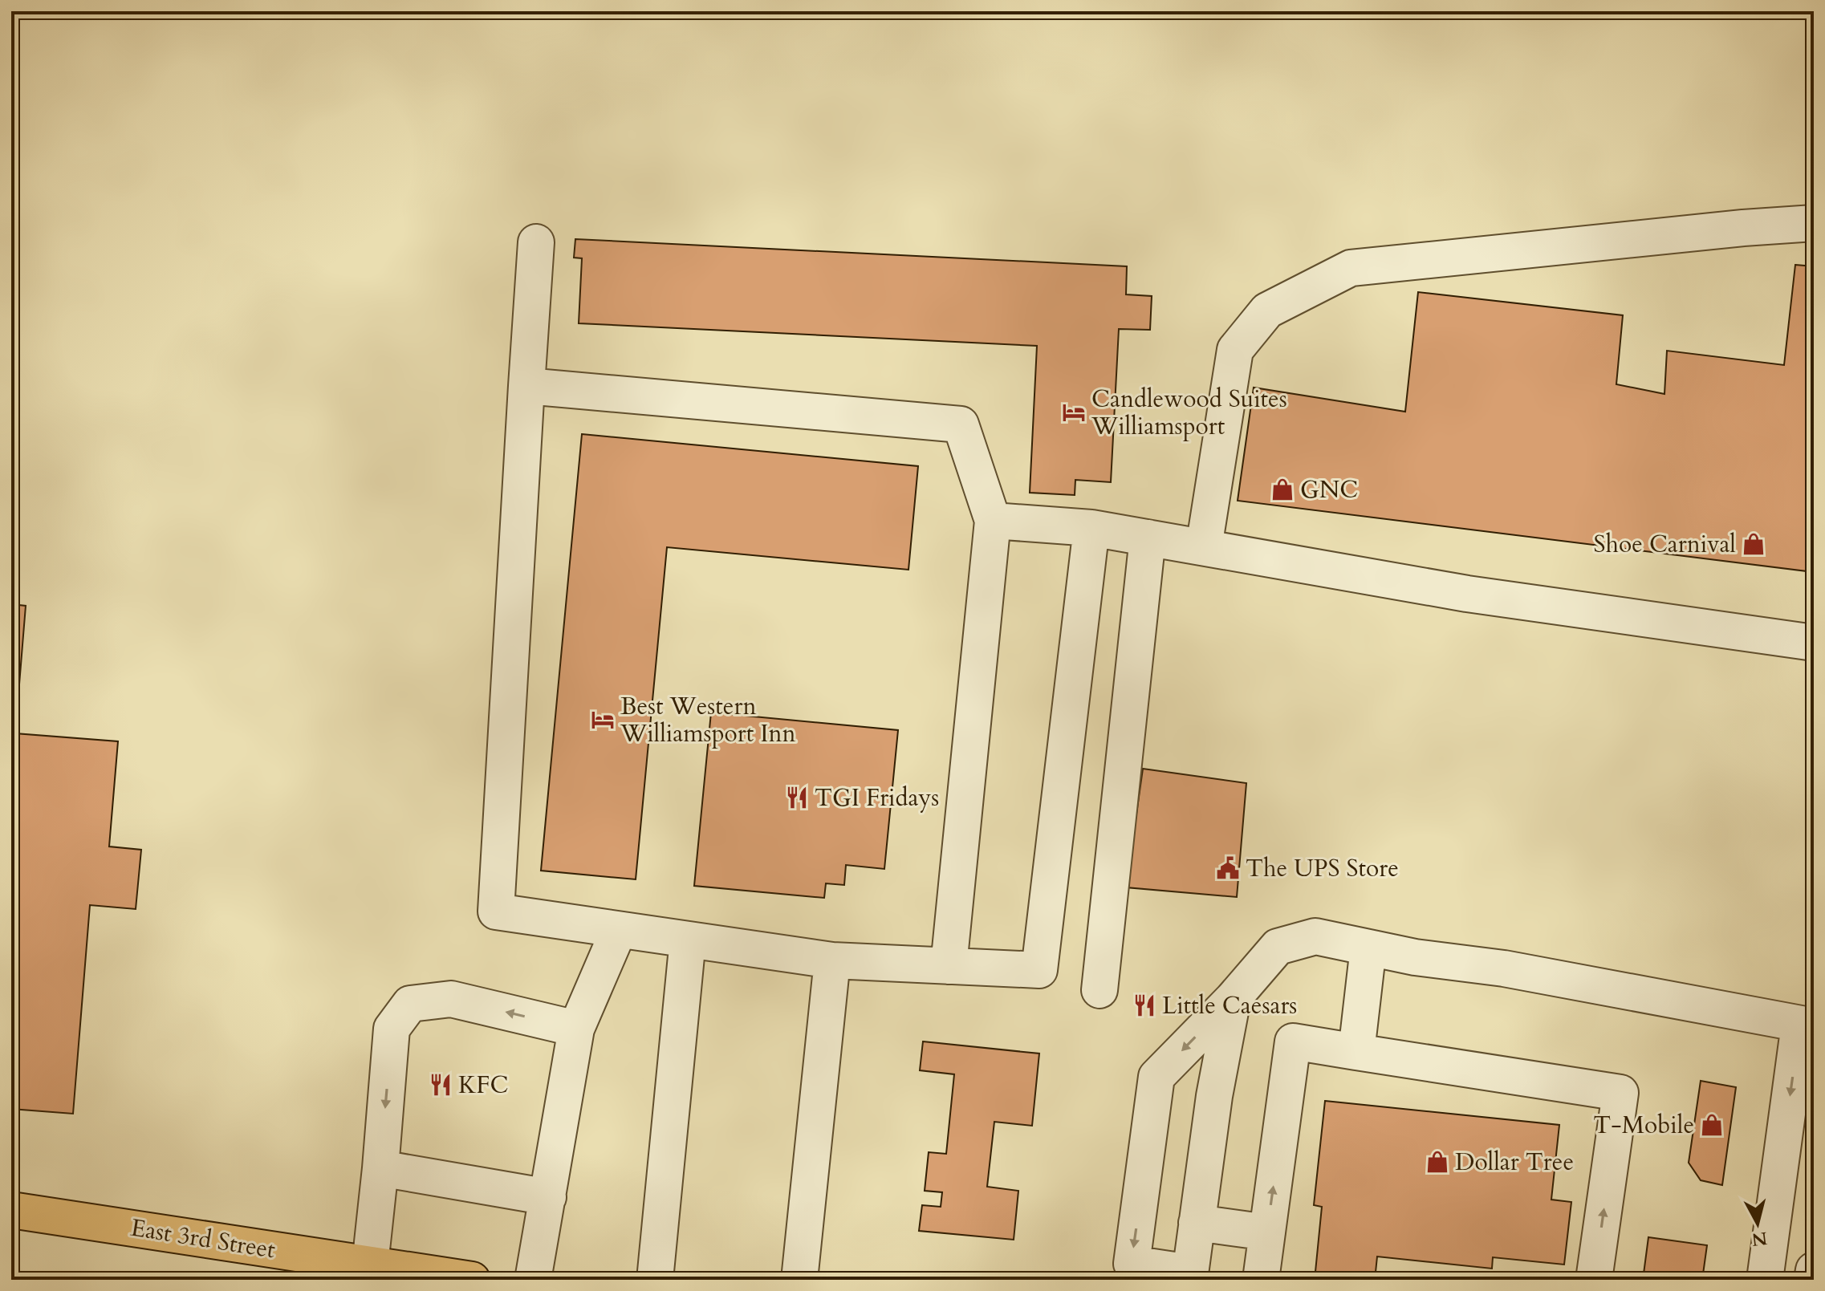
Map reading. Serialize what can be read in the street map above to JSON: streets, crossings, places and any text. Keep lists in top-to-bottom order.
{
  "streets": {
    "main road": ["East 3rd Street"]
  },
  "places": {
    "hotel": ["Candlewood Suites Williamsport", "Best Western Williamsport Inn"],
    "shop": [
      "GNC",
      "Shoe Carnival",
      "T-Mobile",
      "Dollar Tree"
    ],
    "restaurant": ["TGI Fridays", "Little Caesars", "KFC"],
    "public building": ["The UPS Store"]
  },
  "north": "bottom"
}
